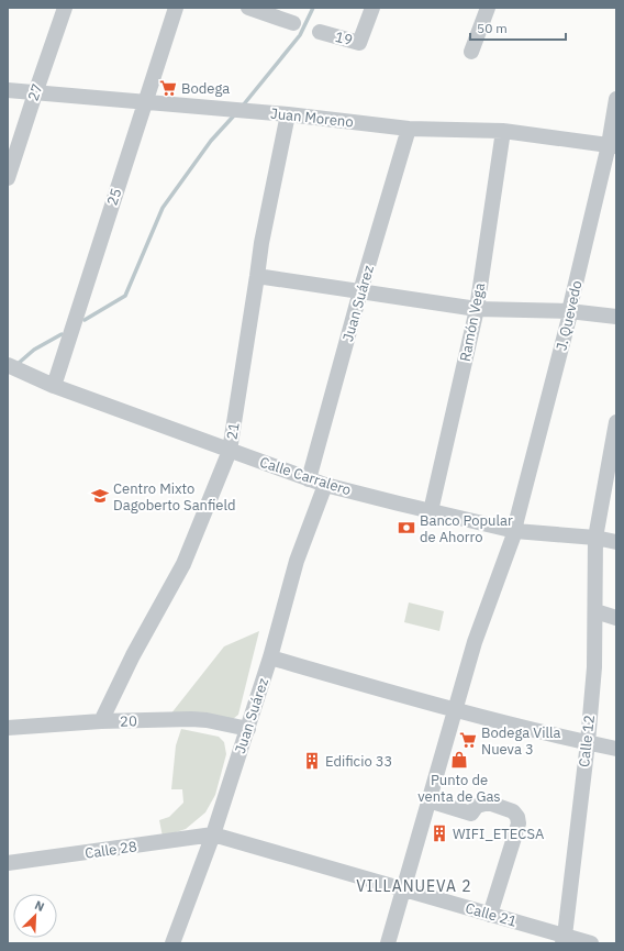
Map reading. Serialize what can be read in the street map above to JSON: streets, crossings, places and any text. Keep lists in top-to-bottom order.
{
  "streets": {
    "street": [
      "19",
      "27",
      "Juan Moreno",
      "25",
      "Juan Suárez",
      "J. Quevedo",
      "Ramón Vega",
      "21",
      "Calle Carralero",
      "20",
      "Calle 12",
      "Calle 28",
      "Calle 21"
    ]
  },
  "crossings": [
    ["27", "Juan Moreno"],
    ["Juan Moreno", "25"],
    ["Juan Moreno", "Juan Suárez"],
    ["Juan Moreno", "J. Quevedo"],
    ["Juan Moreno", "Ramón Vega"],
    ["Juan Moreno", "21"],
    ["25", "Calle Carralero"],
    ["Juan Suárez", "Calle Carralero"],
    ["Juan Suárez", "20"],
    ["Juan Suárez", "Calle 28"],
    ["Juan Suárez", "Calle 21"],
    ["J. Quevedo", "Calle Carralero"],
    ["J. Quevedo", "Calle 21"],
    ["Ramón Vega", "Calle Carralero"],
    ["21", "Calle Carralero"],
    ["21", "20"],
    ["Calle Carralero", "Calle 12"],
    ["Calle 12", "Calle 21"],
    ["Calle 28", "Calle 21"]
  ],
  "districts": ["VILLANUEVA 2"],
  "places": {
    "supermarket": ["Bodega", "Bodega Villa Nueva 3"],
    "school or university": ["Centro Mixto Dagoberto Sanfield"],
    "bank": ["Banco Popular de Ahorro"],
    "shop": ["Punto de venta de Gas"],
    "building": ["Edificio 33", "WIFI_ETECSA"]
  },
  "scale_bar": "50 m",
  "north": "top right"
}
